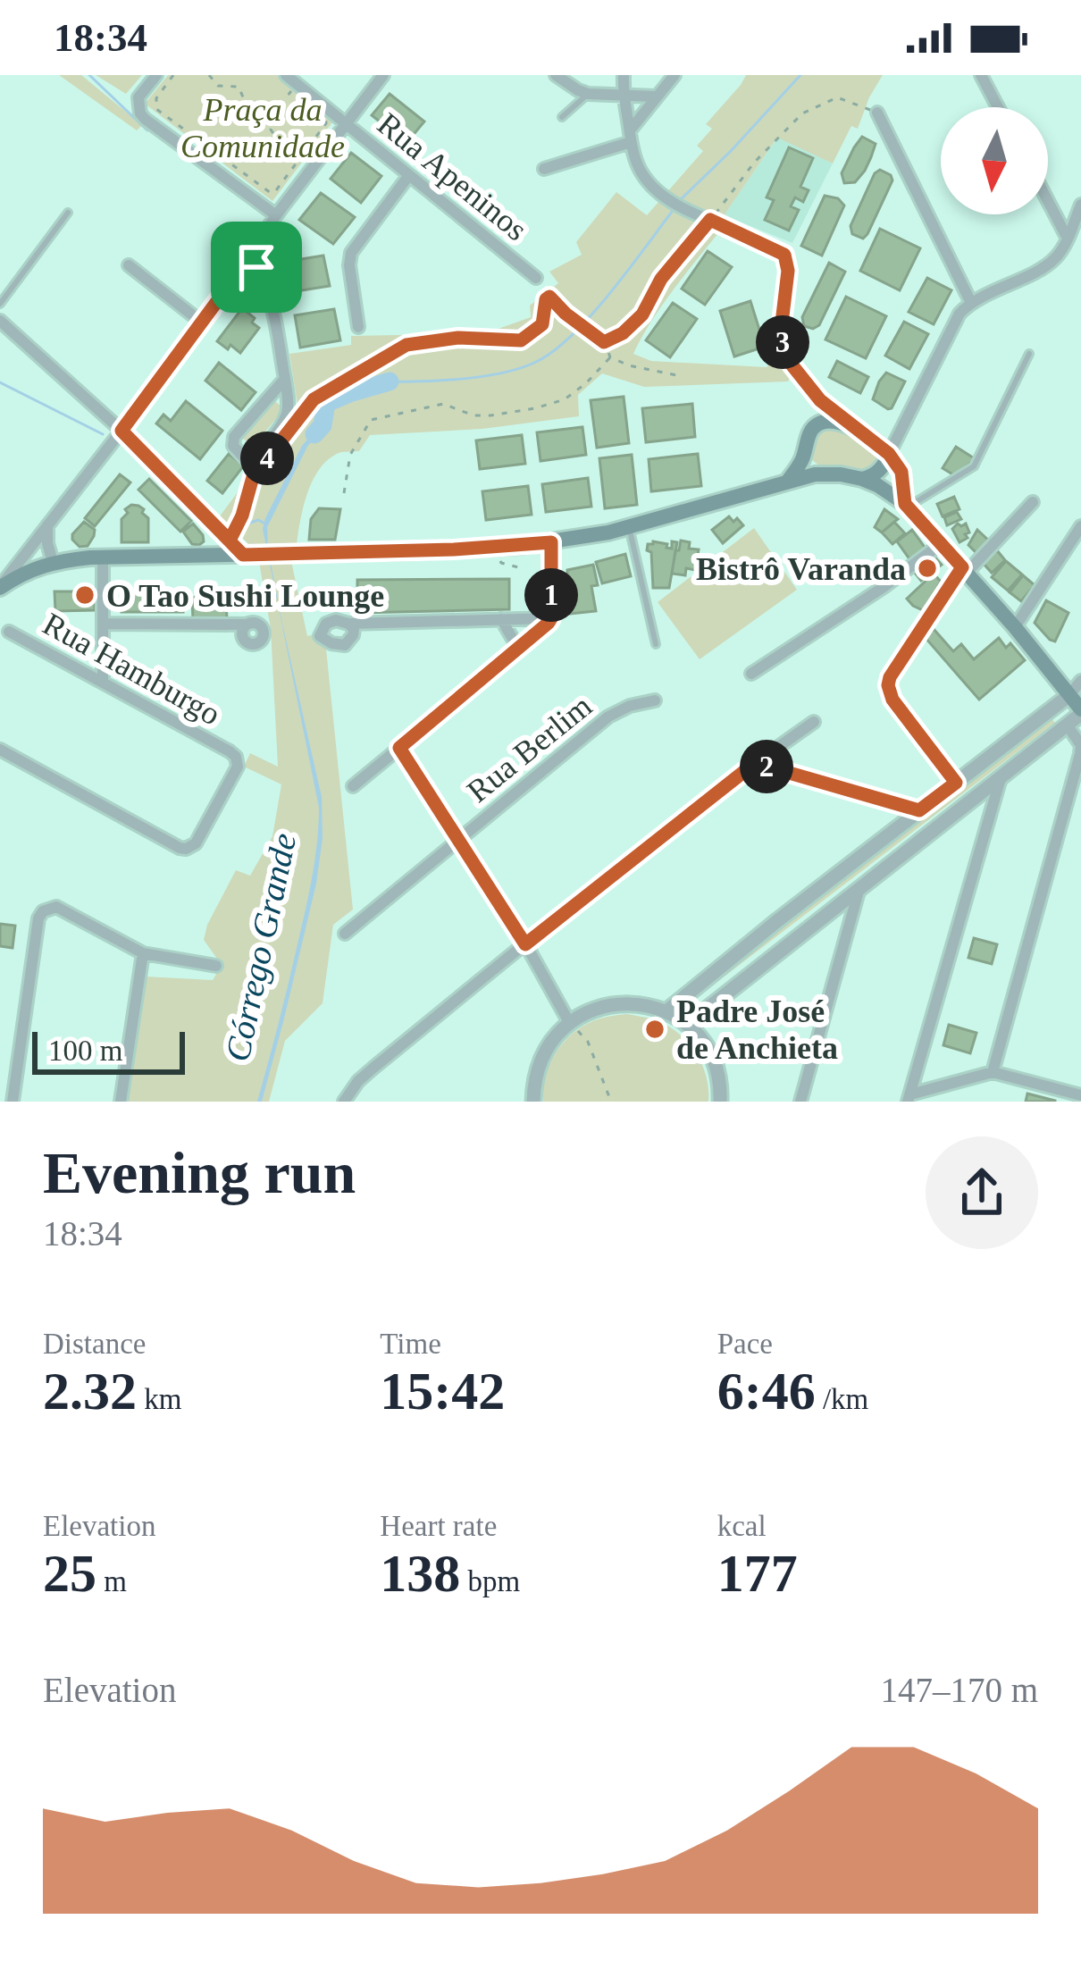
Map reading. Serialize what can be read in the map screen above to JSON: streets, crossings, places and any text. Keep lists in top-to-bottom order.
{
  "streets": {
    "street": ["Rua Apeninos", "Rua Hamburgo", "Rua Berlim"]
  },
  "water": ["Córrego Grande"],
  "parks": ["Praça da Comunidade"],
  "places": ["Bistrô Varanda", "O Tao Sushi Lounge", "Padre José de Anchieta"],
  "scale_bar": "100 m",
  "north": "bottom",
  "page": {
    "status": "18:34",
    "pins": [
      "3",
      "4",
      "1",
      "2"
    ],
    "scale": "100 m",
    "heading": ["Evening run", "18:34"],
    "stats": [
      ["Distance", "2.32 km"],
      ["Time", "15:42"],
      ["Pace", "6:46 /km"],
      ["Elevation", "25 m"],
      ["Heart rate", "138 bpm"],
      ["kcal", "177"]
    ],
    "chart": ["Elevation", "147–170 m"]
  }
}
